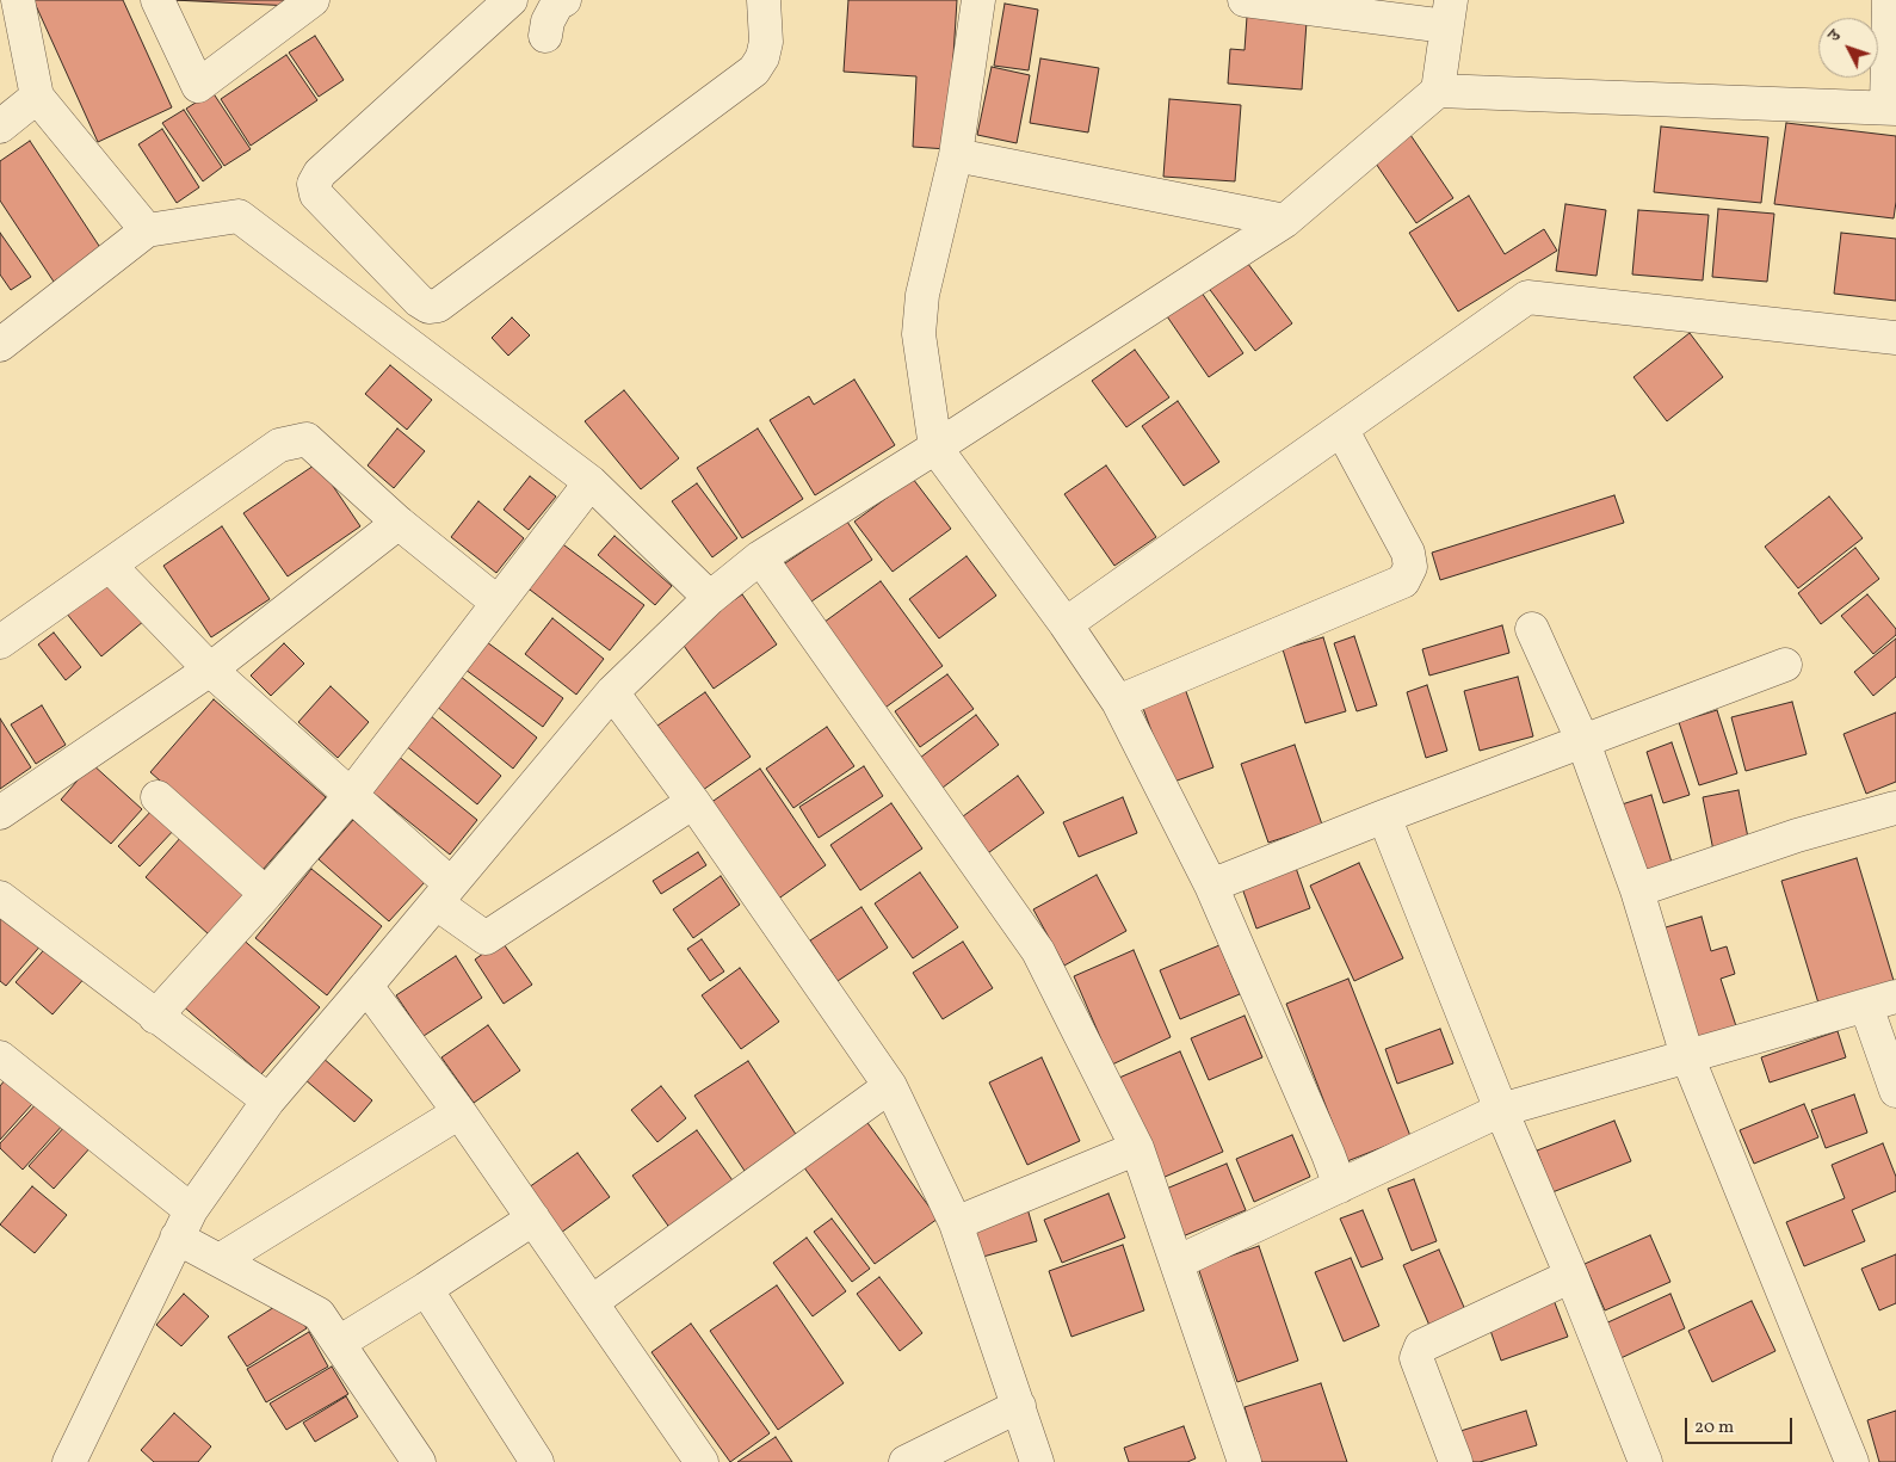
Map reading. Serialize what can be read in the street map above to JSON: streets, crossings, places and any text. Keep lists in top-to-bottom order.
{
  "scale_bar": "20 m",
  "north": "top left"
}
